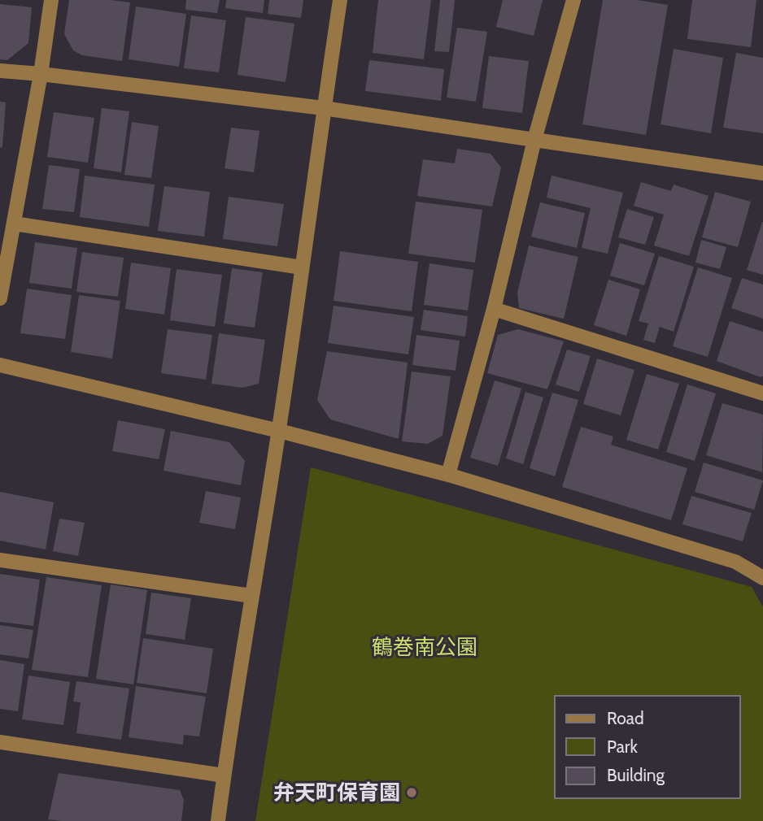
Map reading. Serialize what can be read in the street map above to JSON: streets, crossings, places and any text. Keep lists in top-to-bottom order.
{
  "parks": ["鶴巻南公園"],
  "places": ["弁天町保育園"],
  "legend": ["Road", "Park", "Building"]
}
